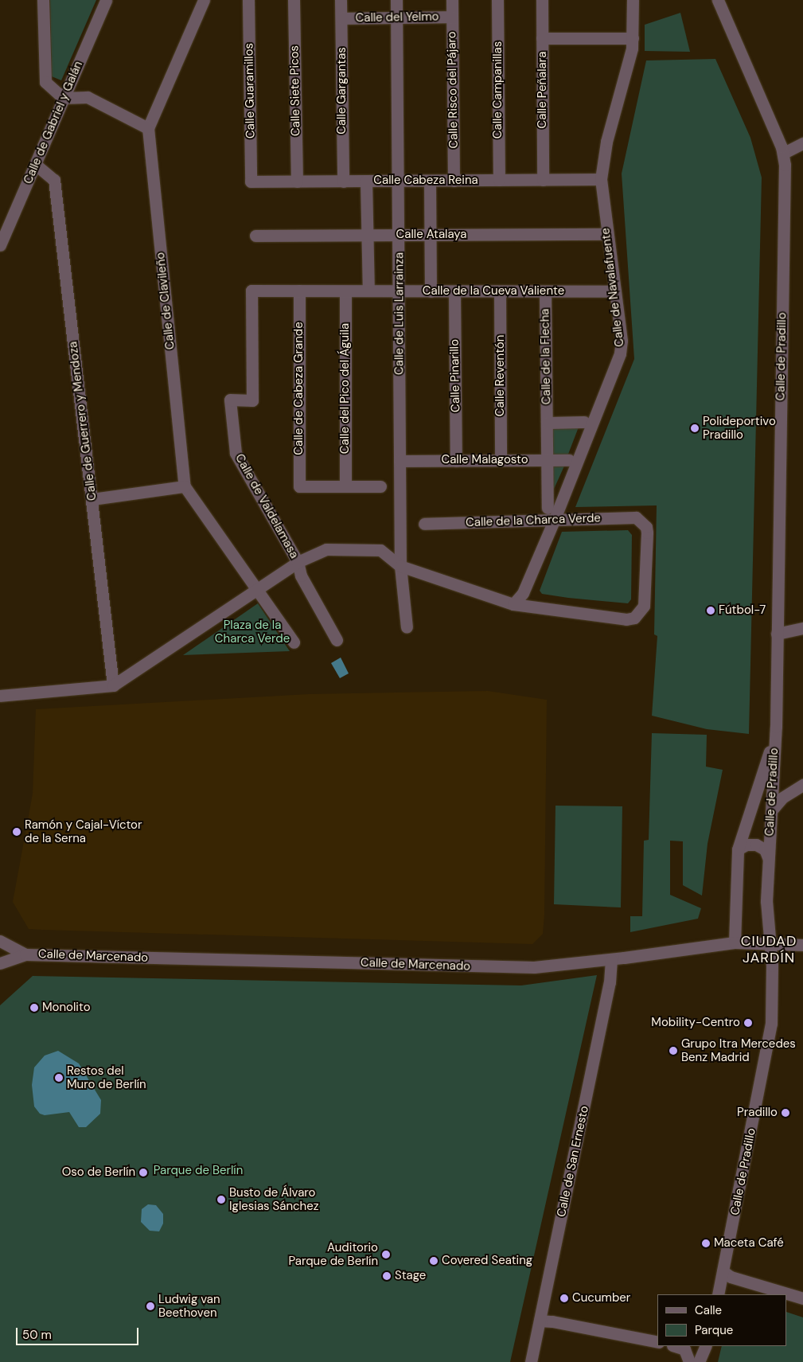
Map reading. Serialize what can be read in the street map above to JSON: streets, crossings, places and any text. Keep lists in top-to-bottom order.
{
  "streets": {
    "street": [
      "Calle del Yelmo",
      "Calle Risco del Pájaro",
      "Calle Campanillas",
      "Calle Peñalara",
      "Calle Guaramillos",
      "Calle Siete Picos",
      "Calle Gargantas",
      "Calle de Gabriel y Galán",
      "Calle Cabeza Reina",
      "Calle Atalaya",
      "Calle de Navalafuente",
      "Calle de la Cueva Valiente",
      "Calle de Clavileño",
      "Calle de Luis Larrainza",
      "Calle de la Flecha",
      "Calle de Pradillo",
      "Calle Pinarillo",
      "Calle Reventón",
      "Calle de Cabeza Grande",
      "Calle del Pico del Águila",
      "Calle de Guerrero y Mendoza",
      "Calle Malagosto",
      "Calle de Valdelamasa",
      "Calle de la Charca Verde",
      "Calle de Marcenado",
      "Calle de San Ernesto"
    ]
  },
  "crossings": [
    ["Calle del Yelmo", "Calle Risco del Pájaro"],
    ["Calle del Yelmo", "Calle Gargantas"],
    ["Calle del Yelmo", "Calle de Luis Larrainza"],
    ["Calle Risco del Pájaro", "Calle Cabeza Reina"],
    ["Calle Campanillas", "Calle Cabeza Reina"],
    ["Calle Peñalara", "Calle Cabeza Reina"],
    ["Calle Guaramillos", "Calle Cabeza Reina"],
    ["Calle Siete Picos", "Calle Cabeza Reina"],
    ["Calle Gargantas", "Calle Cabeza Reina"],
    ["Calle de Gabriel y Galán", "Calle de Guerrero y Mendoza"],
    ["Calle Cabeza Reina", "Calle de Navalafuente"],
    ["Calle Cabeza Reina", "Calle de Luis Larrainza"],
    ["Calle Atalaya", "Calle de Navalafuente"],
    ["Calle Atalaya", "Calle de Luis Larrainza"],
    ["Calle de Navalafuente", "Calle de la Cueva Valiente"],
    ["Calle de Navalafuente", "Calle de la Charca Verde"],
    ["Calle de la Cueva Valiente", "Calle de Luis Larrainza"],
    ["Calle de la Cueva Valiente", "Calle de la Flecha"],
    ["Calle de la Cueva Valiente", "Calle Pinarillo"],
    ["Calle de la Cueva Valiente", "Calle Reventón"],
    ["Calle de la Cueva Valiente", "Calle de Cabeza Grande"],
    ["Calle de la Cueva Valiente", "Calle del Pico del Águila"],
    ["Calle de la Cueva Valiente", "Calle de Valdelamasa"],
    ["Calle de Luis Larrainza", "Calle Malagosto"],
    ["Calle de la Flecha", "Calle Malagosto"],
    ["Calle de Pradillo", "Calle de Marcenado"],
    ["Calle Pinarillo", "Calle Malagosto"],
    ["Calle Reventón", "Calle Malagosto"],
    ["Calle de Cabeza Grande", "Calle del Pico del Águila"],
    ["Calle de Marcenado", "Calle de San Ernesto"]
  ],
  "districts": ["CIUDAD JARDÍN"],
  "parks": ["Plaza de la Charca Verde", "Parque de Berlín"],
  "places": [
    "Polideportivo Pradillo",
    "Fútbol-7",
    "Ramón y Cajal-Víctor de la Serna",
    "Monolito",
    "Mobility-Centro",
    "Grupo Itra Mercedes Benz Madrid",
    "Restos del Muro de Berlín",
    "Pradillo",
    "Oso de Berlín",
    "Busto de Álvaro Iglesias Sánchez",
    "Maceta Café",
    "Auditorio Parque de Berlín",
    "Covered Seating",
    "Stage",
    "Cucumber",
    "Ludwig van Beethoven"
  ],
  "legend": ["Calle", "Parque"],
  "scale_bar": "50 m"
}
